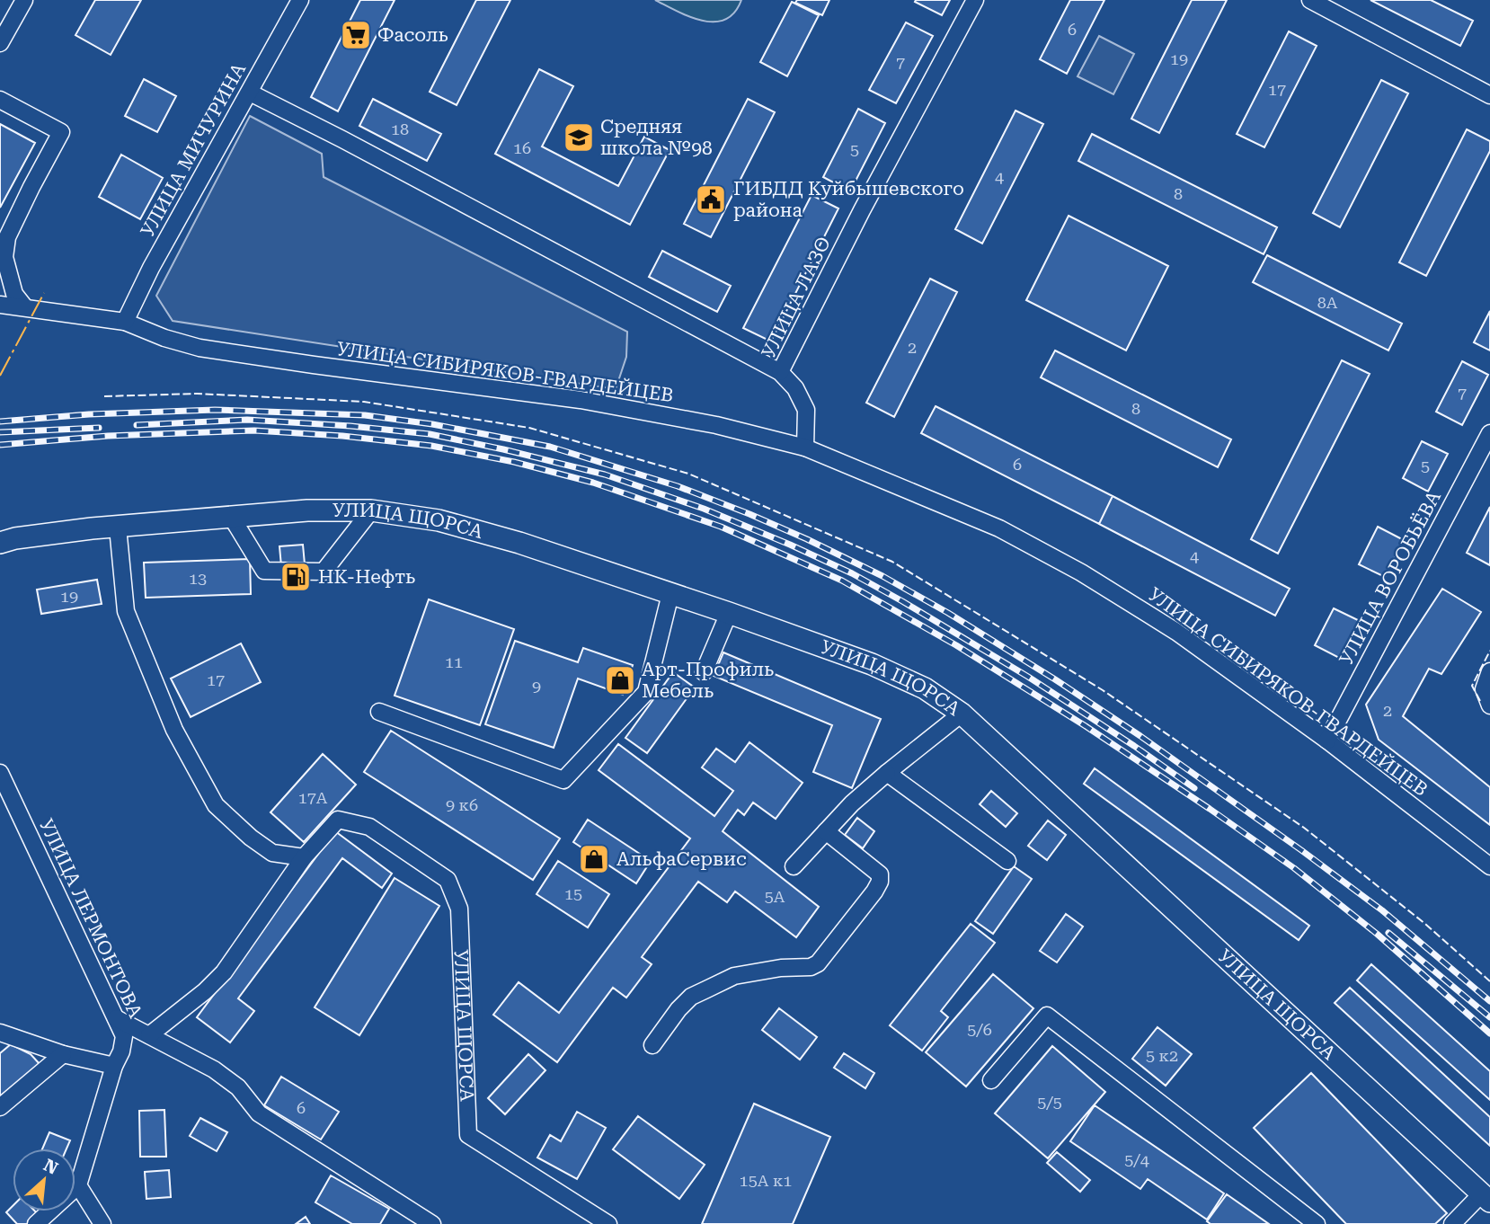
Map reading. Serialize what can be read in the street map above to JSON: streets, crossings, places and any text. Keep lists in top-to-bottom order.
{
  "streets": {
    "main road": ["УЛИЦА ЩОРСА"],
    "street": [
      "УЛИЦА МИЧУРИНА",
      "УЛИЦА ЛАЗО",
      "УЛИЦА СИБИРЯКОВ-ГВАРДЕЙЦЕВ",
      "УЛИЦА ВОРОБЬЁВА",
      "УЛИЦА ЛЕРМОНТОВА"
    ]
  },
  "crossings": [
    ["УЛИЦА МИЧУРИНА", "УЛИЦА СИБИРЯКОВ-ГВАРДЕЙЦЕВ"],
    ["УЛИЦА ЛАЗО", "УЛИЦА СИБИРЯКОВ-ГВАРДЕЙЦЕВ"],
    ["УЛИЦА СИБИРЯКОВ-ГВАРДЕЙЦЕВ", "УЛИЦА ВОРОБЬЁВА"]
  ],
  "places": {
    "supermarket": ["Фасоль"],
    "school or university": ["Средняя школа №98"],
    "public building": ["ГИБДД Куйбышевского района"],
    "fuel station": ["НК-Нефть"],
    "shop": ["Арт-Профиль Мебель", "АльфаСервис"]
  },
  "house_numbers": [
    "6",
    "19",
    "7",
    "17",
    "18",
    "16",
    "5",
    "4",
    "8",
    "8А",
    "2",
    "7",
    "8",
    "6",
    "5",
    "4",
    "13",
    "19",
    "11",
    "17",
    "9",
    "2",
    "17А",
    "9 к6",
    "15",
    "5А",
    "5/6",
    "5 к2",
    "5/5",
    "6",
    "5/4",
    "15А к1"
  ],
  "north": "top right"
}
